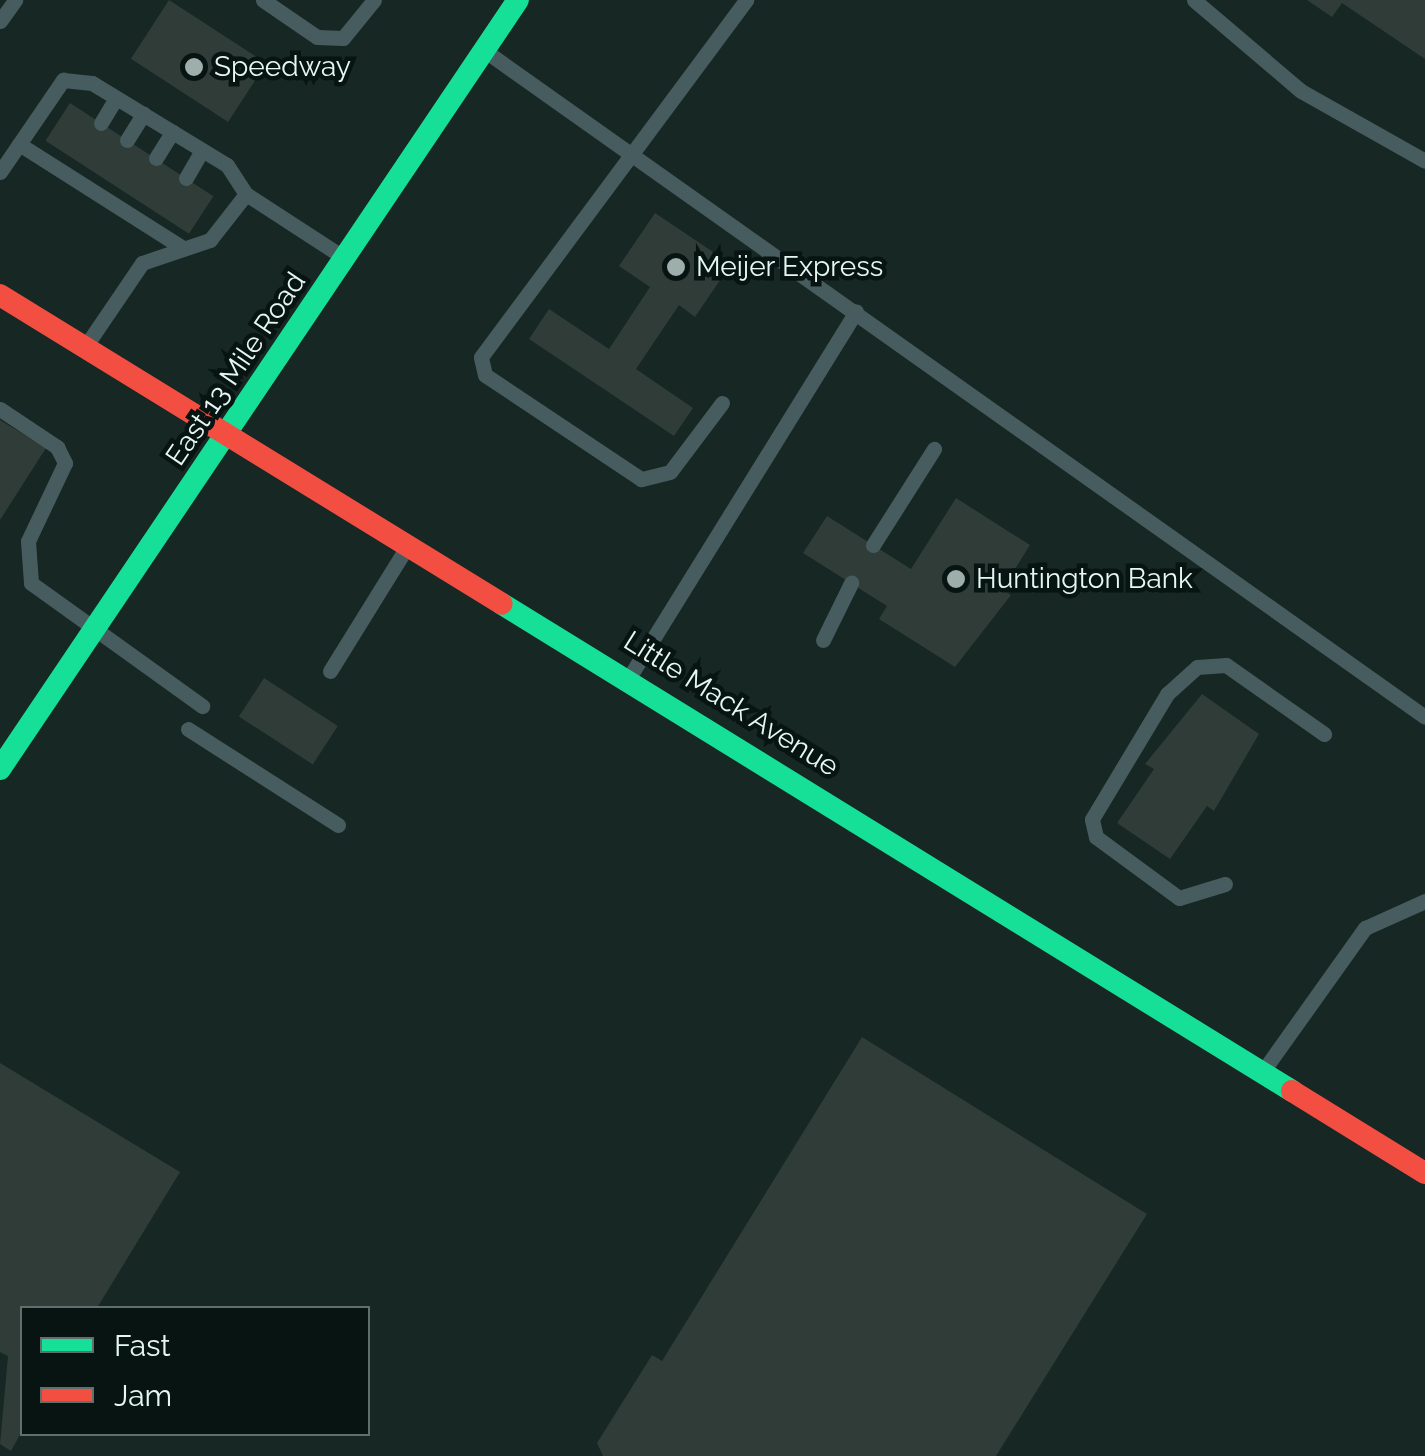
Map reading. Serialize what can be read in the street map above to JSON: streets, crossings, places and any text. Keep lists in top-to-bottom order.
{
  "streets": {
    "main road": ["East 13 Mile Road", "Little Mack Avenue"]
  },
  "crossings": [
    ["East 13 Mile Road", "Little Mack Avenue"]
  ],
  "places": ["Speedway", "Meijer Express", "Huntington Bank"],
  "legend": ["Fast", "Jam"]
}
